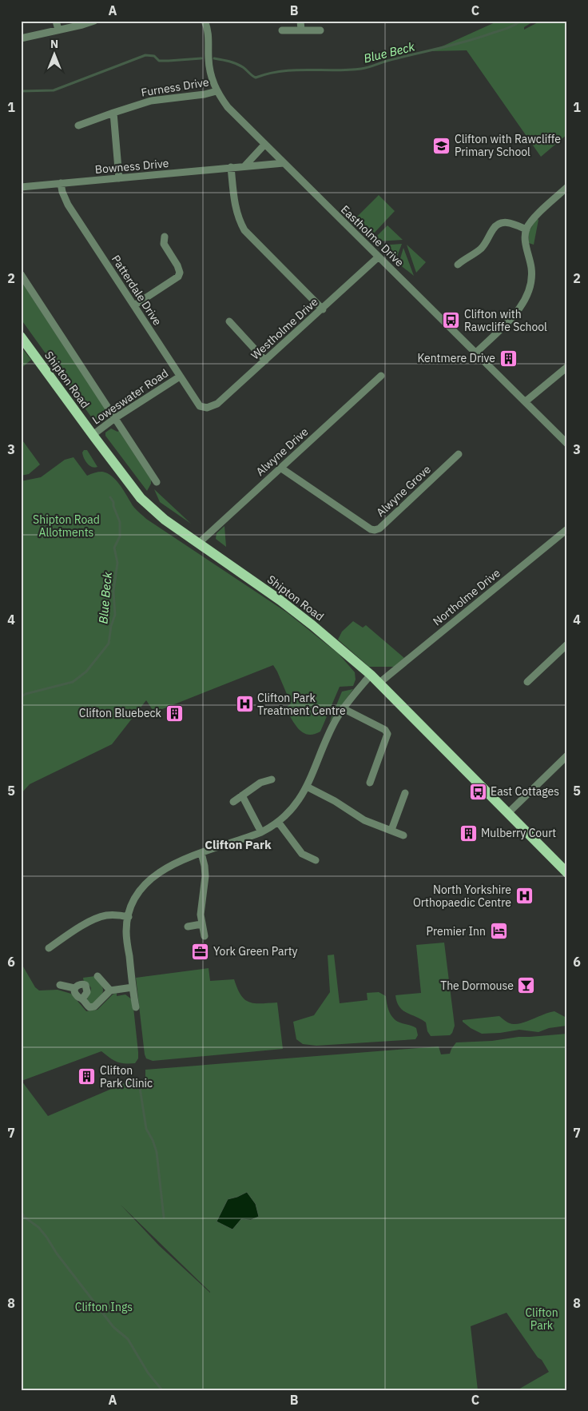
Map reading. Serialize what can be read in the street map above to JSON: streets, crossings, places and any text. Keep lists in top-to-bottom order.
{
  "streets": {
    "main road": ["Shipton Road"],
    "street": [
      "Furness Drive",
      "Bowness Drive",
      "Eastholme Drive",
      "Patterdale Drive",
      "Westholme Drive",
      "Loweswater Road",
      "Alwyne Drive",
      "Alwyne Grove",
      "Northolme Drive"
    ]
  },
  "crossings": [
    ["Furness Drive", "Eastholme Drive"],
    ["Bowness Drive", "Eastholme Drive"],
    ["Bowness Drive", "Patterdale Drive"],
    ["Eastholme Drive", "Westholme Drive"],
    ["Patterdale Drive", "Westholme Drive"],
    ["Patterdale Drive", "Loweswater Road"],
    ["Shipton Road", "Loweswater Road"],
    ["Shipton Road", "Alwyne Drive"],
    ["Shipton Road", "Northolme Drive"],
    ["Alwyne Drive", "Alwyne Grove"]
  ],
  "districts": ["Clifton Park"],
  "water": ["Blue Beck"],
  "parks": ["Shipton Road Allotments", "Clifton Ings", "Clifton Park"],
  "places": {
    "school or university": ["Clifton with Rawcliffe Primary School"],
    "bus stop": ["Clifton with Rawcliffe School", "East Cottages"],
    "building": [
      "Kentmere Drive",
      "Clifton Bluebeck",
      "Mulberry Court",
      "Clifton Park Clinic"
    ],
    "hospital": ["Clifton Park Treatment Centre", "North Yorkshire Orthopaedic Centre"],
    "hotel": ["Premier Inn"],
    "office": ["York Green Party"],
    "bar": ["The Dormouse"]
  },
  "north": "top",
  "grid": {
    "columns": ["A", "B", "C"],
    "rows": [
      "1",
      "2",
      "3",
      "4",
      "5",
      "6",
      "7",
      "8"
    ]
  }
}
